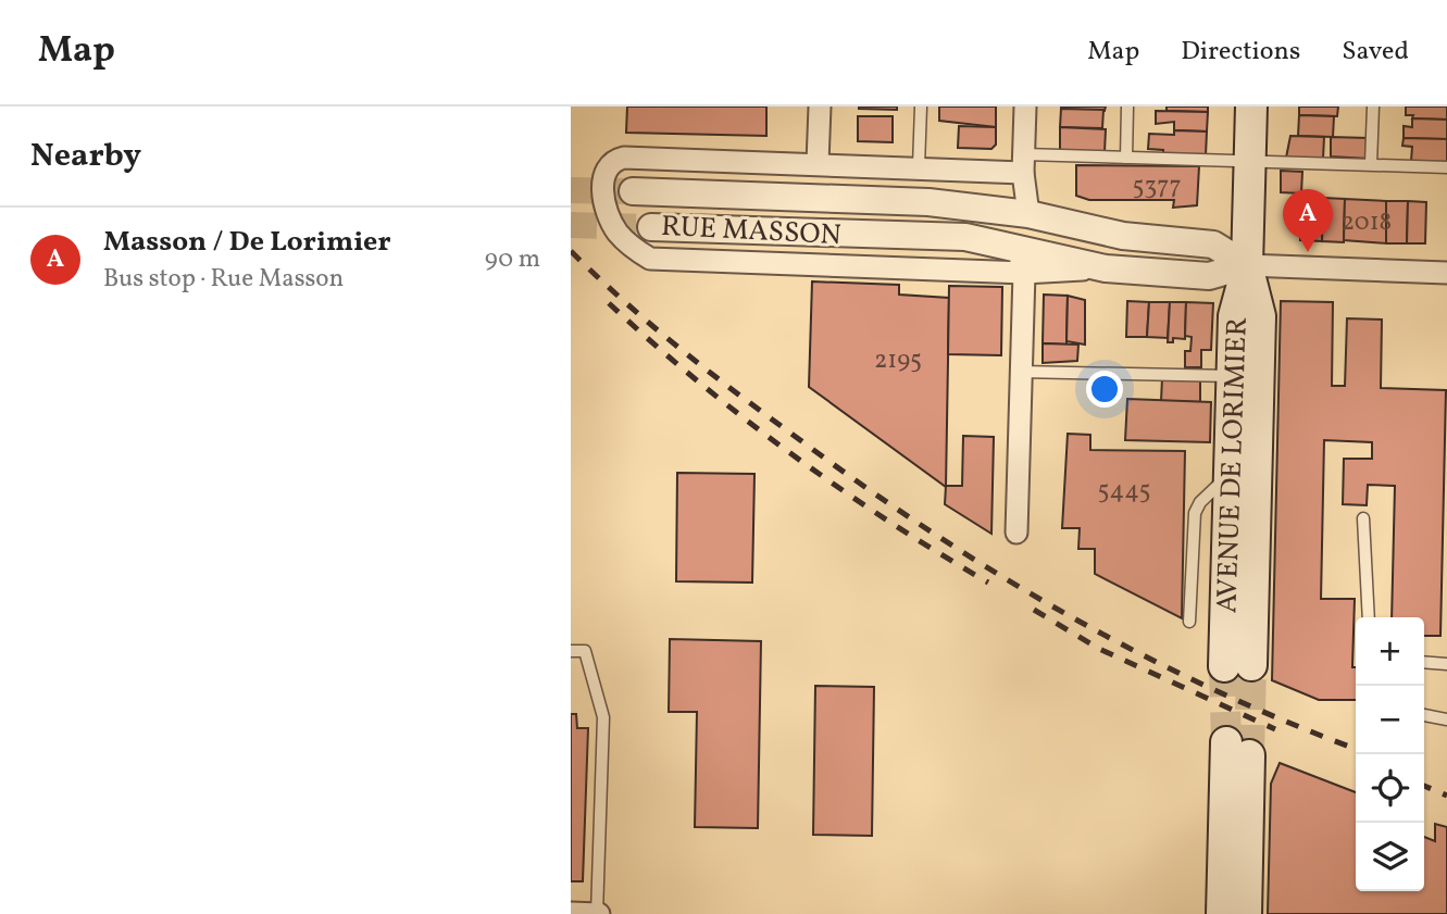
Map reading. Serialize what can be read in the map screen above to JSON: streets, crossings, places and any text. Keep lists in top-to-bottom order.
{
  "streets": {
    "main road": ["AVENUE DE LORIMIER"],
    "street": ["RUE MASSON"]
  },
  "crossings": [
    ["RUE MASSON", "AVENUE DE LORIMIER"]
  ],
  "house_numbers": [
    "5377",
    "2018",
    "2195",
    "5445"
  ],
  "page": {
    "header": "Map",
    "nav": ["Map", "Directions", "Saved"],
    "heading": "Nearby",
    "pins": "A",
    "list": [
      {
        "mark": "A",
        "name": "Masson / De Lorimier",
        "note": "Bus stop · Rue Masson",
        "value": "90 m"
      }
    ],
    "map_buttons": ["+", "−"]
  }
}
